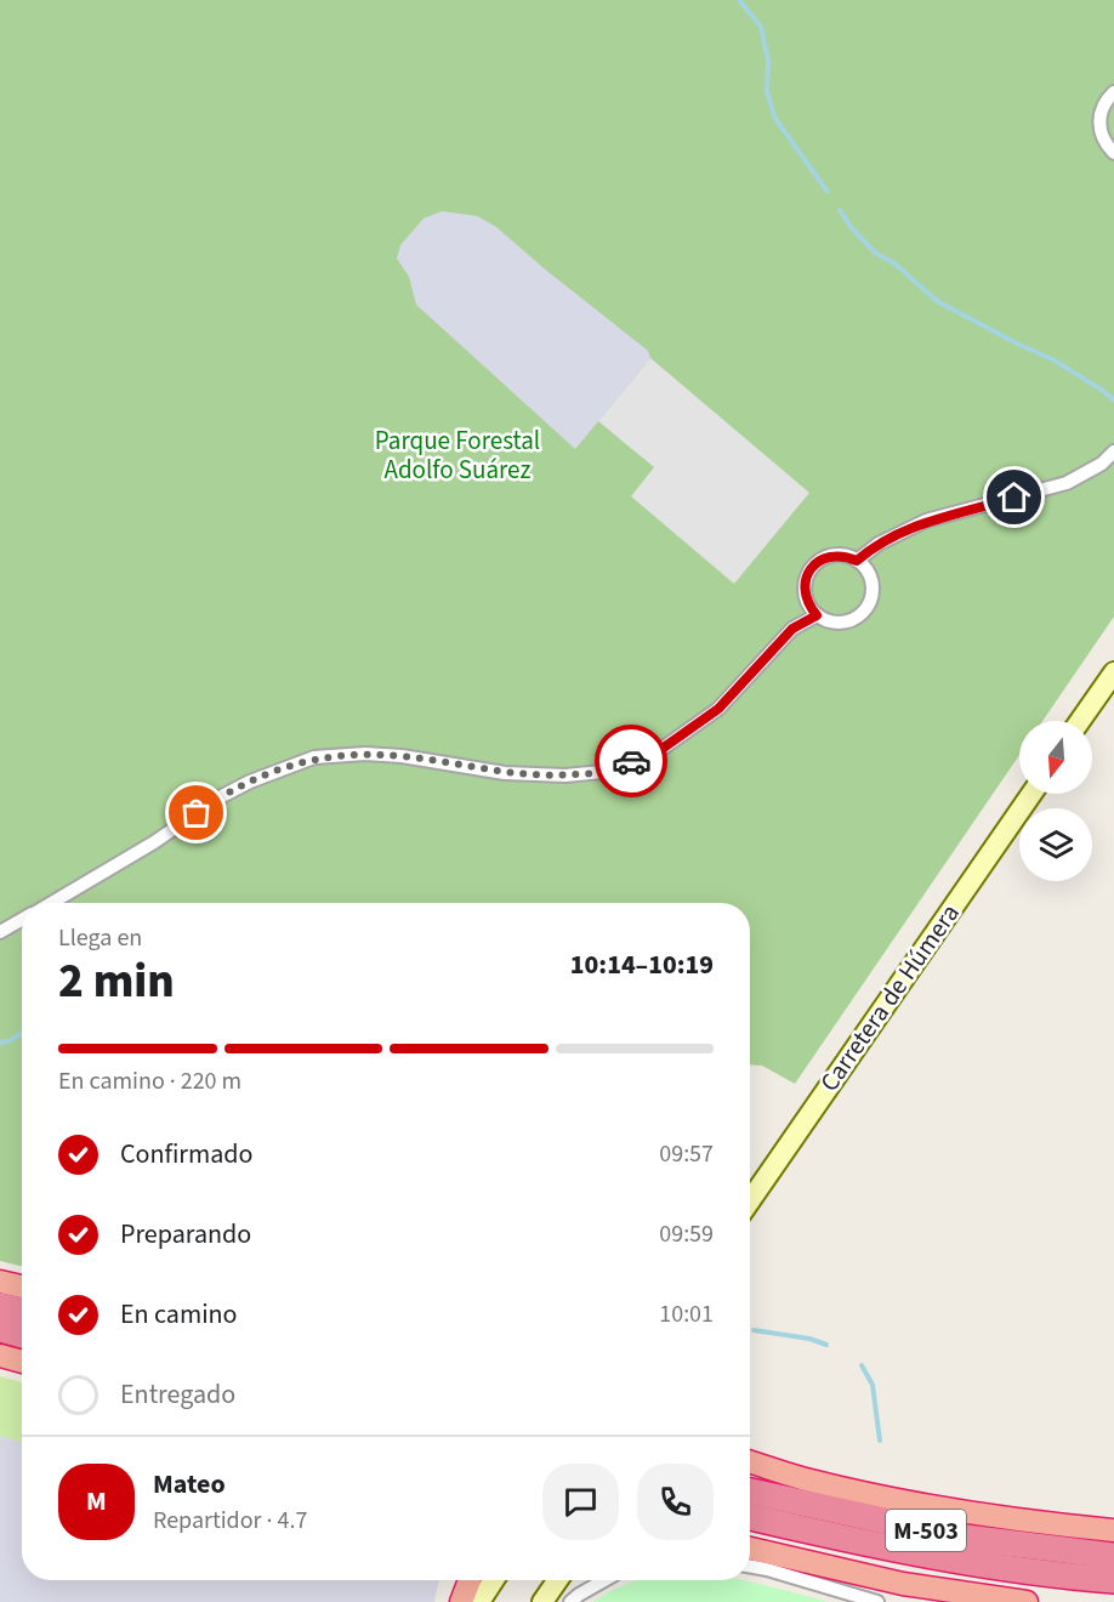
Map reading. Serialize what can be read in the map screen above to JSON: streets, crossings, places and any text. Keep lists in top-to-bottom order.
{
  "streets": {
    "highway": ["M-503"],
    "main road": ["Carretera de Húmera"]
  },
  "parks": ["Parque Forestal Adolfo Suárez"],
  "north": "bottom",
  "page": {
    "heading": ["2 min", "Llega en", "10:14–10:19"],
    "panel": ["Mateo", "Repartidor · 4.7"],
    "bar": "En camino · 220 m",
    "list": [
      ["Confirmado", "09:57"],
      ["Preparando", "09:59"],
      ["En camino", "10:01"],
      "Entregado"
    ],
    "round": "M"
  }
}
